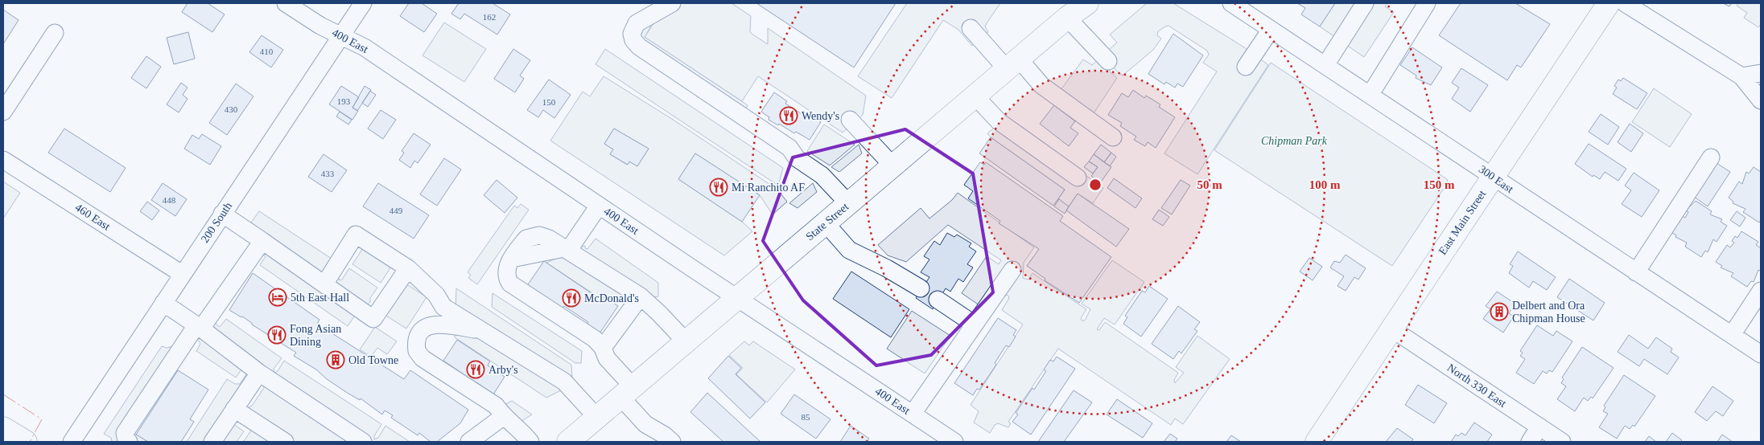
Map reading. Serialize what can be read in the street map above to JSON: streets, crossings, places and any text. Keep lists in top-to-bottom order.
{
  "streets": {
    "main road": ["State Street", "East Main Street"],
    "street": [
      "400 East",
      "300 East",
      "460 East",
      "200 South",
      "North 330 East"
    ]
  },
  "crossings": [
    ["400 East", "State Street"],
    ["400 East", "200 South"],
    ["300 East", "East Main Street"],
    ["460 East", "200 South"],
    ["East Main Street", "North 330 East"]
  ],
  "parks": ["Chipman Park"],
  "places": {
    "restaurant": [
      "Wendy's",
      "Mi Ranchito AF",
      "McDonald's",
      "Fong Asian Dining",
      "Arby's"
    ],
    "hotel": ["5th East Hall"],
    "building": ["Delbert and Ora Chipman House", "Old Towne"]
  },
  "house_numbers": [
    "162",
    "410",
    "193",
    "150",
    "430",
    "433",
    "448",
    "449",
    "85"
  ],
  "rings": ["50 m", "100 m", "150 m"]
}
